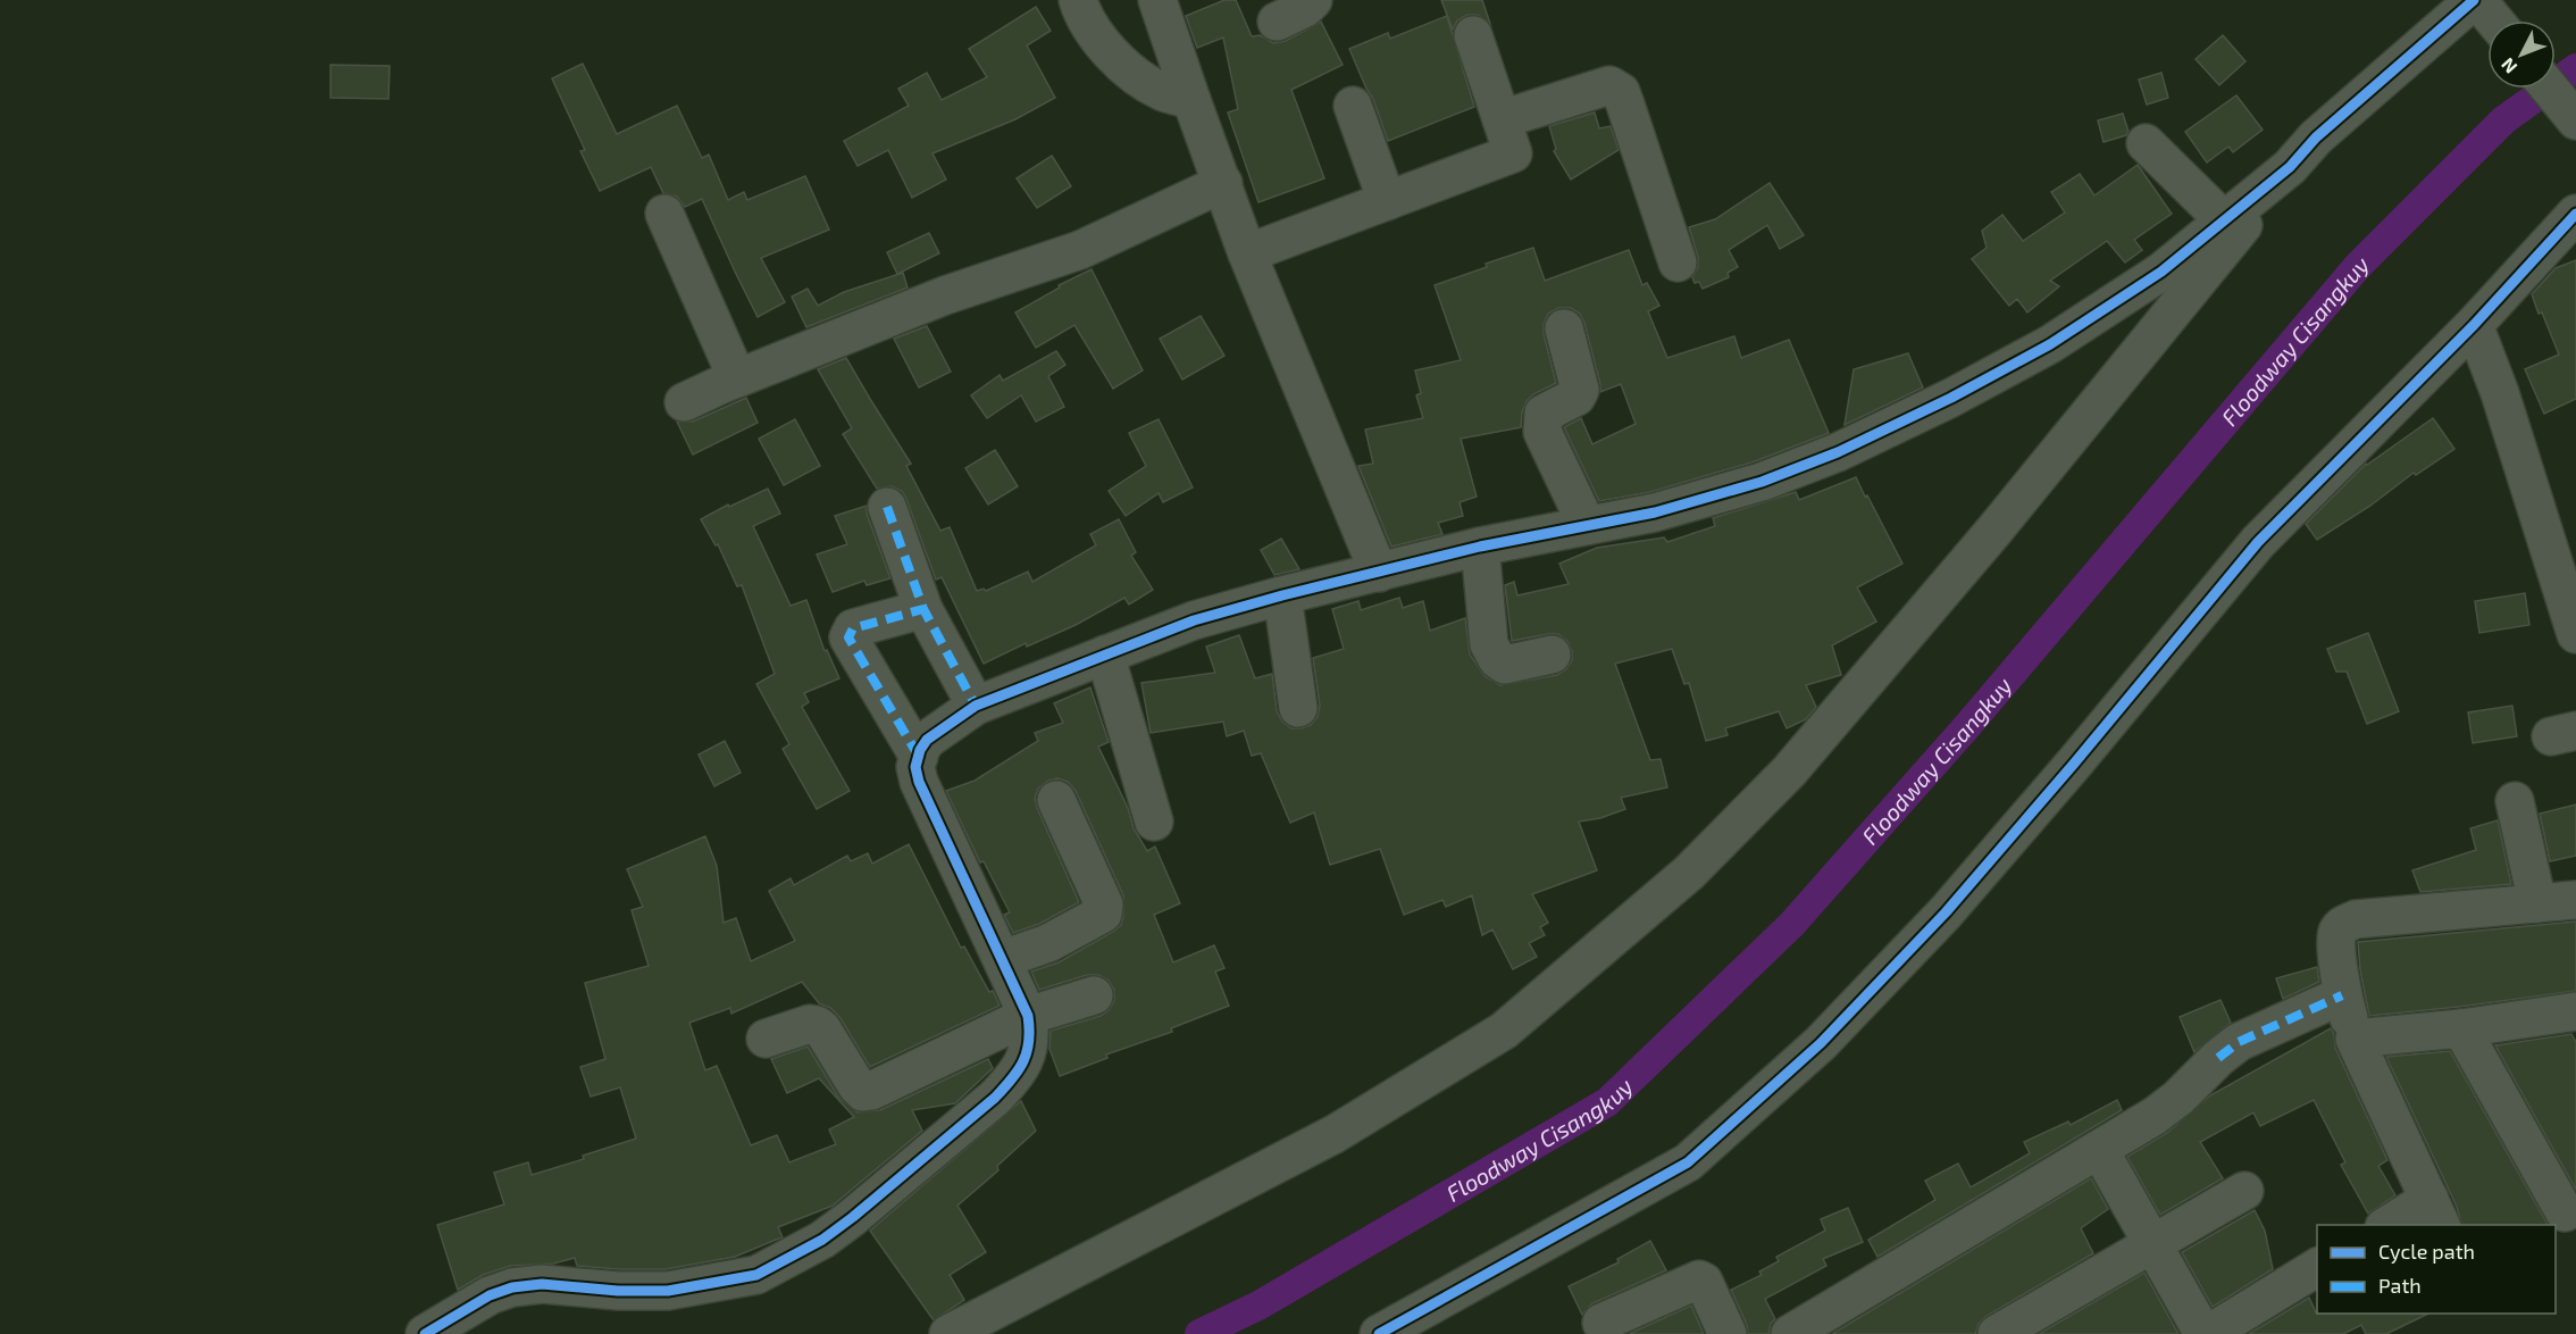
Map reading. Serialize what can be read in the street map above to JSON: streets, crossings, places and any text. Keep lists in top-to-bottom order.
{
  "water": ["Floodway Cisangkuy"],
  "legend": ["Cycle path", "Path"],
  "north": "bottom left"
}
